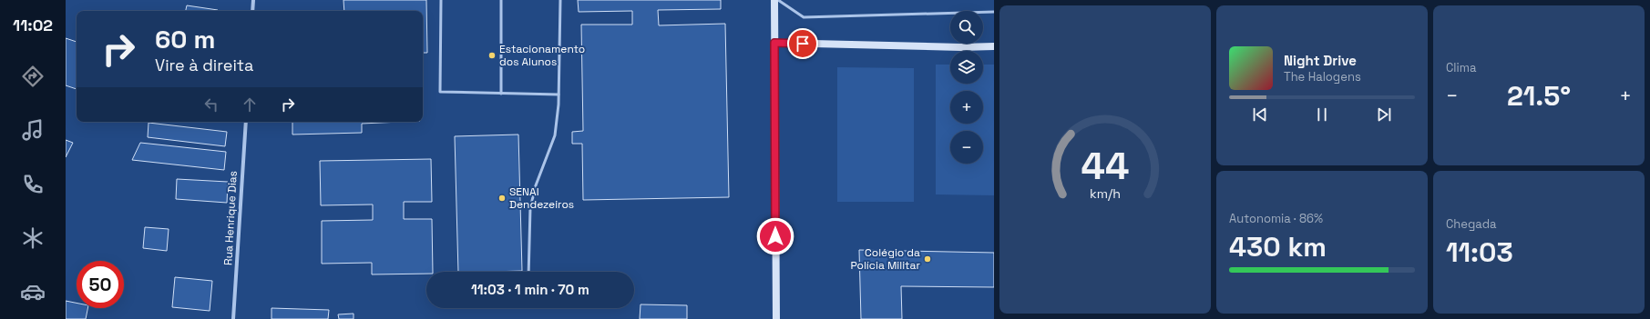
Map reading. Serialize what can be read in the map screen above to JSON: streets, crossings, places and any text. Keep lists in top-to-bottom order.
{
  "streets": {
    "street": ["Rua Henrique Dias"]
  },
  "places": ["Estacionamento dos Alunos", "SENAI Dendezeiros", "Colégio da Polícia Militar"],
  "page": {
    "tabs": "11:02",
    "tile": [
      "Clima",
      ["Autonomia · 86%", "430 km"],
      ["Chegada", "11:03"]
    ],
    "map_buttons": ["+", "−"],
    "turn": ["60 m", "Vire à direita"],
    "song": ["Night Drive", "The Halogens"],
    "heat": ["−", "21.5°", "+"],
    "limit": "50",
    "trip": "11:03 · 1 min · 70 m",
    "gauge": ["44", "km/h"]
  }
}
